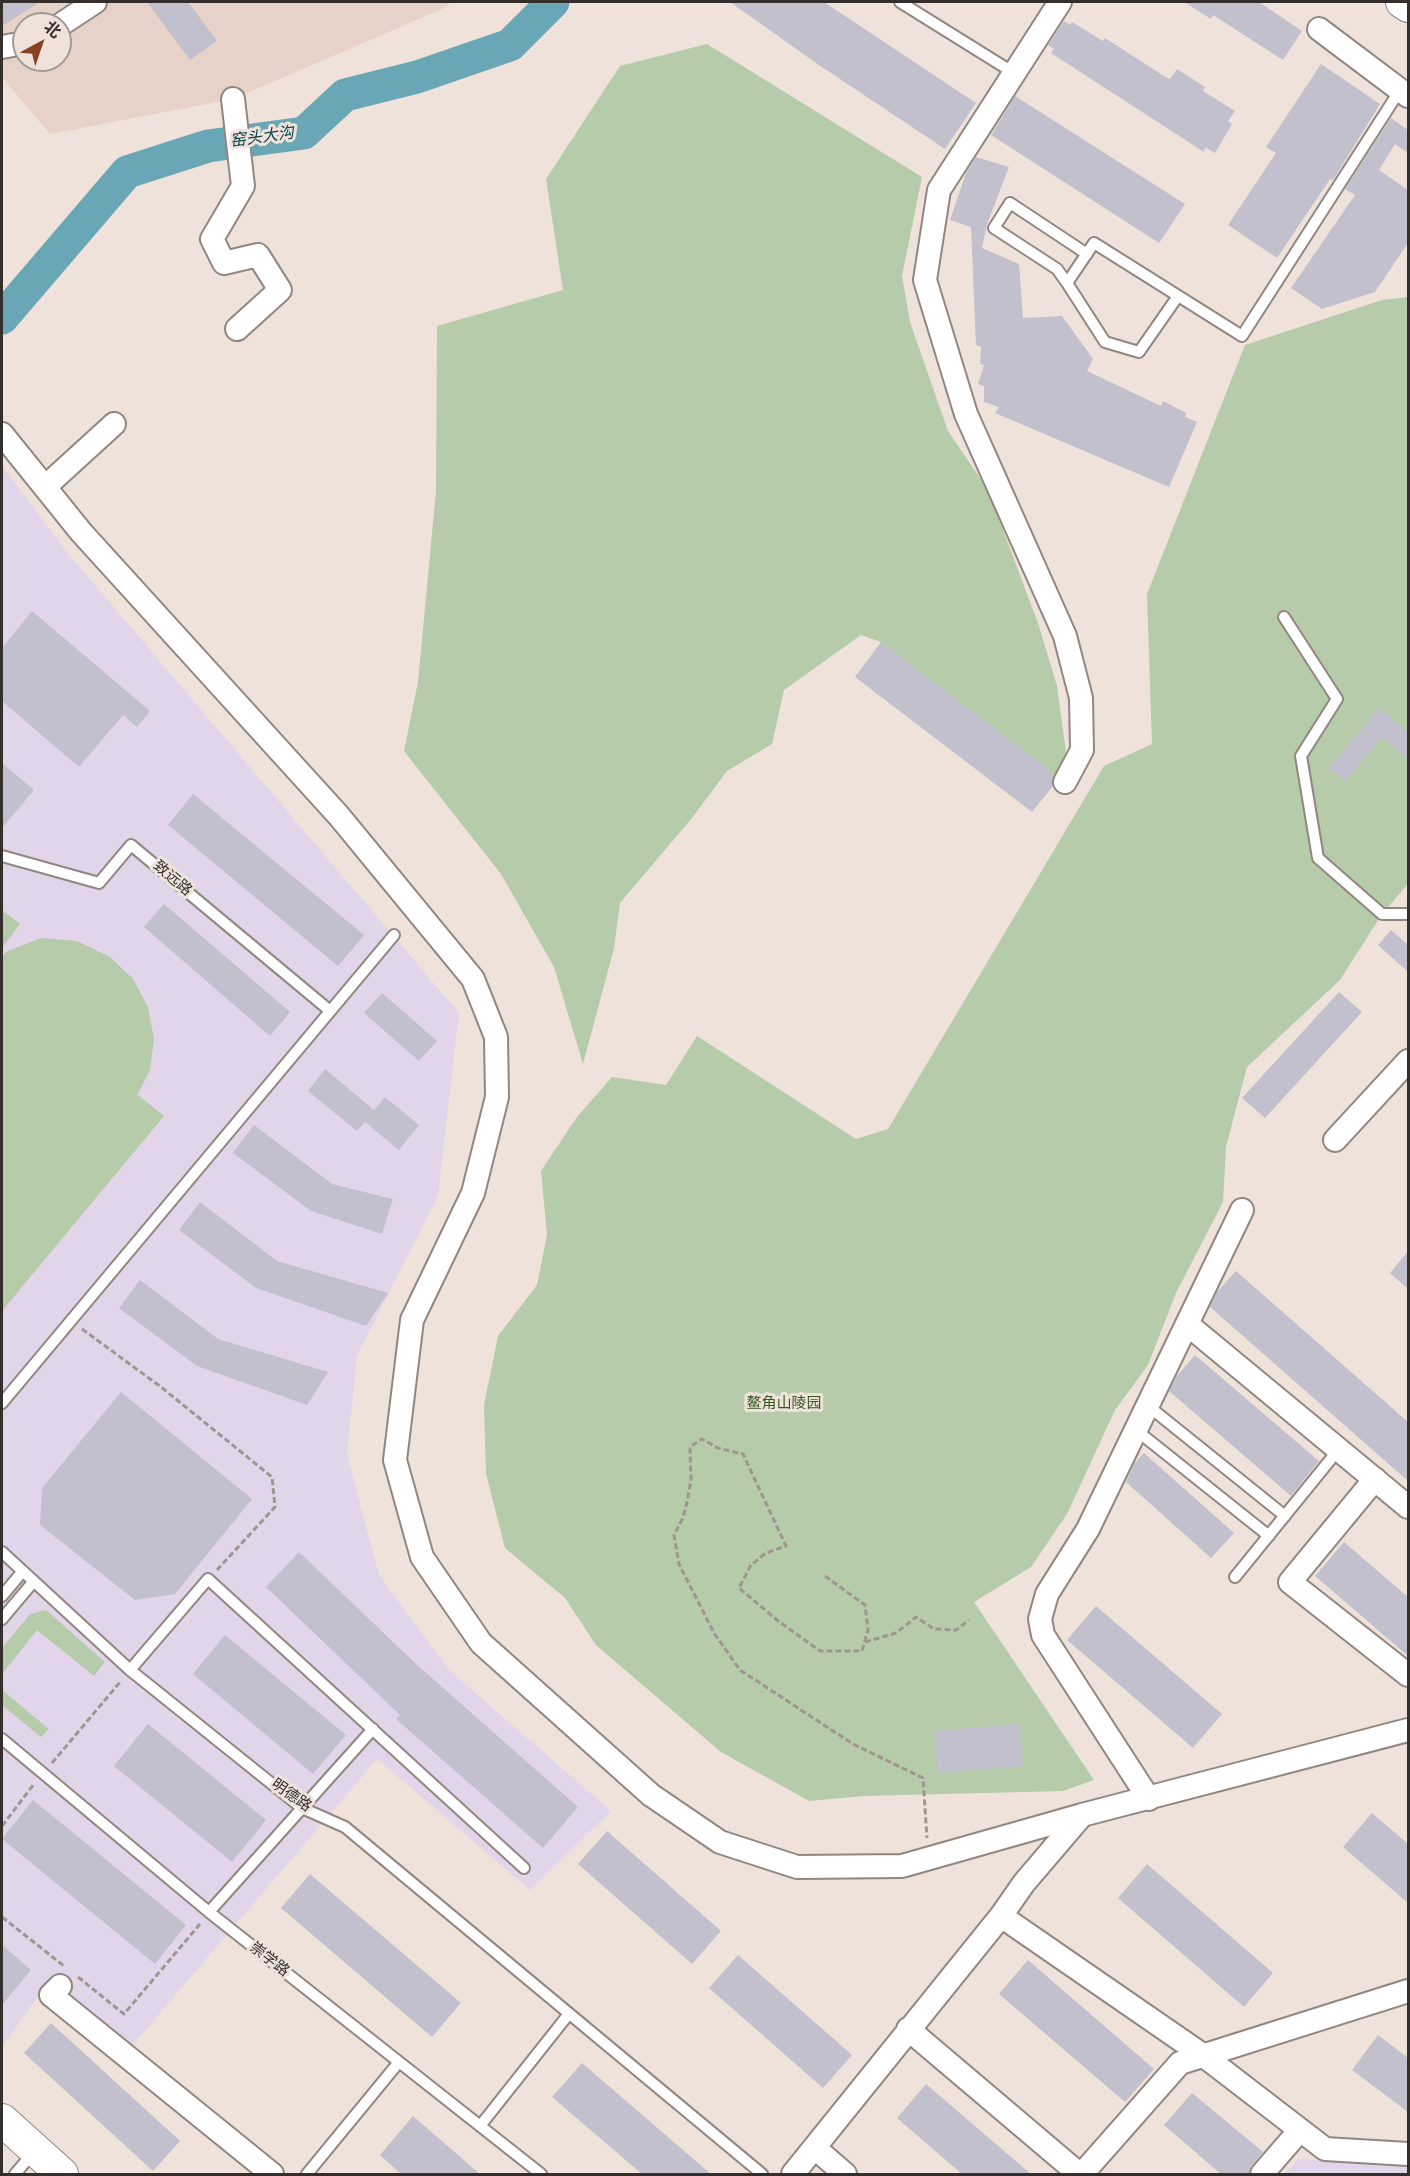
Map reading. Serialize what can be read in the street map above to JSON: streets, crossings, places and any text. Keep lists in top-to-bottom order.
{
  "streets": {
    "lane": ["致远路", "明德路", "崇学路"]
  },
  "water": ["窑头大沟"],
  "parks": ["鳌角山陵园"],
  "north": "top right"
}
